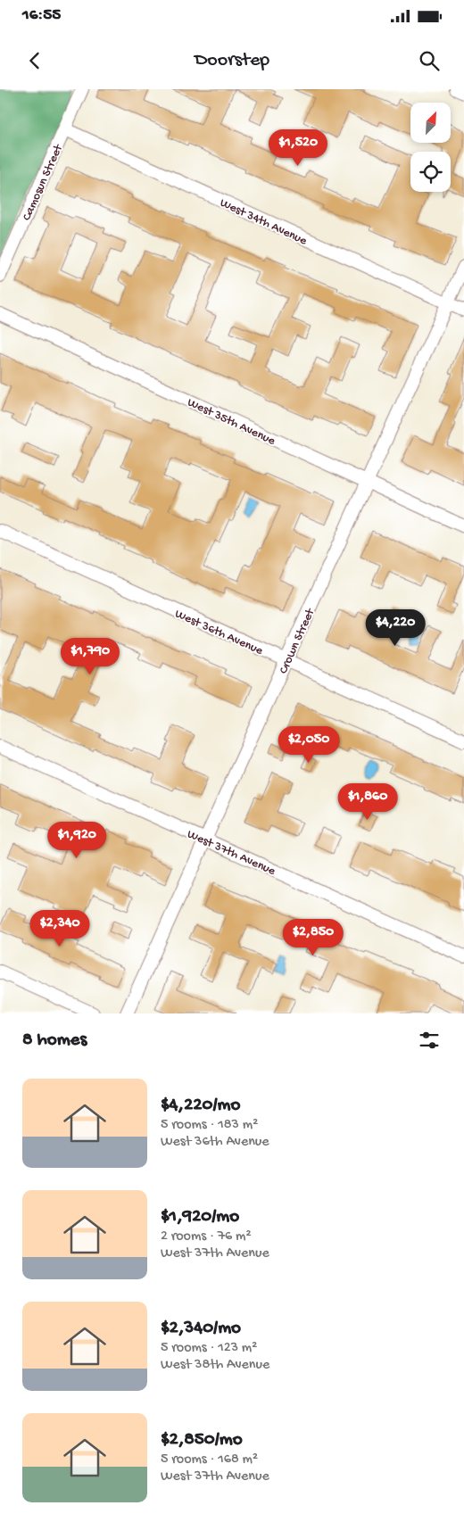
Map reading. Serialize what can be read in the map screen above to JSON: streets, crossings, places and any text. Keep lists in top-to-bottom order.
{
  "streets": {
    "street": [
      "Camosun Street",
      "West 34th Avenue",
      "West 35th Avenue",
      "West 36th Avenue",
      "Crown Street",
      "West 37th Avenue"
    ]
  },
  "crossings": [
    ["Camosun Street", "West 34th Avenue"],
    ["West 34th Avenue", "Crown Street"],
    ["West 35th Avenue", "Crown Street"],
    ["West 36th Avenue", "Crown Street"],
    ["Crown Street", "West 37th Avenue"]
  ],
  "north": "top right",
  "page": {
    "status": "16:55",
    "header": "Doorstep",
    "price": [
      "$1,520",
      "$4,220",
      "$1,790",
      "$2,050",
      "$1,860",
      "$1,920",
      "$2,340",
      "$2,850"
    ],
    "heading": "8 homes",
    "list": [
      {
        "name": "$4,220/mo",
        "note": "5 rooms · 183 m² · West 36th Avenue"
      },
      {
        "name": "$1,920/mo",
        "note": "2 rooms · 76 m² · West 37th Avenue"
      },
      {
        "name": "$2,340/mo",
        "note": "5 rooms · 123 m² · West 38th Avenue"
      },
      {
        "name": "$2,850/mo",
        "note": "5 rooms · 168 m² · West 37th Avenue"
      }
    ]
  }
}
